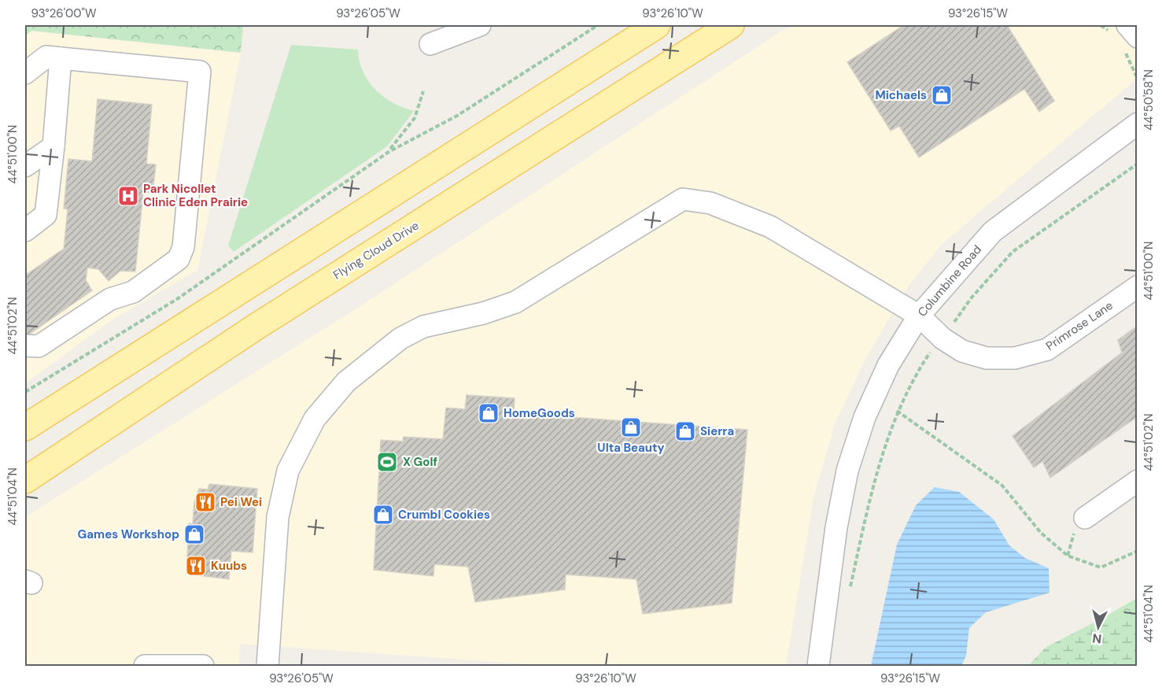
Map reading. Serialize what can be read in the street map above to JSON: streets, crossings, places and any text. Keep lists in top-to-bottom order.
{
  "streets": {
    "main road": ["Flying Cloud Drive"],
    "street": ["Columbine Road", "Primrose Lane"]
  },
  "crossings": [
    ["Columbine Road", "Primrose Lane"]
  ],
  "places": {
    "shop": [
      "Michaels",
      "HomeGoods",
      "Ulta Beauty",
      "Sierra",
      "Crumbl Cookies",
      "Games Workshop"
    ],
    "hospital": ["Park Nicollet Clinic Eden Prairie"],
    "sports": ["X Golf"],
    "restaurant": ["Pei Wei", "Kuubs"]
  },
  "north": "bottom",
  "coordinates": [
    "93°26'00\"W",
    "93°26'05\"W",
    "93°26'10\"W",
    "93°26'15\"W",
    "44°50'58\"N",
    "44°51'00\"N",
    "44°51'02\"N",
    "44°51'04\"N"
  ]
}
